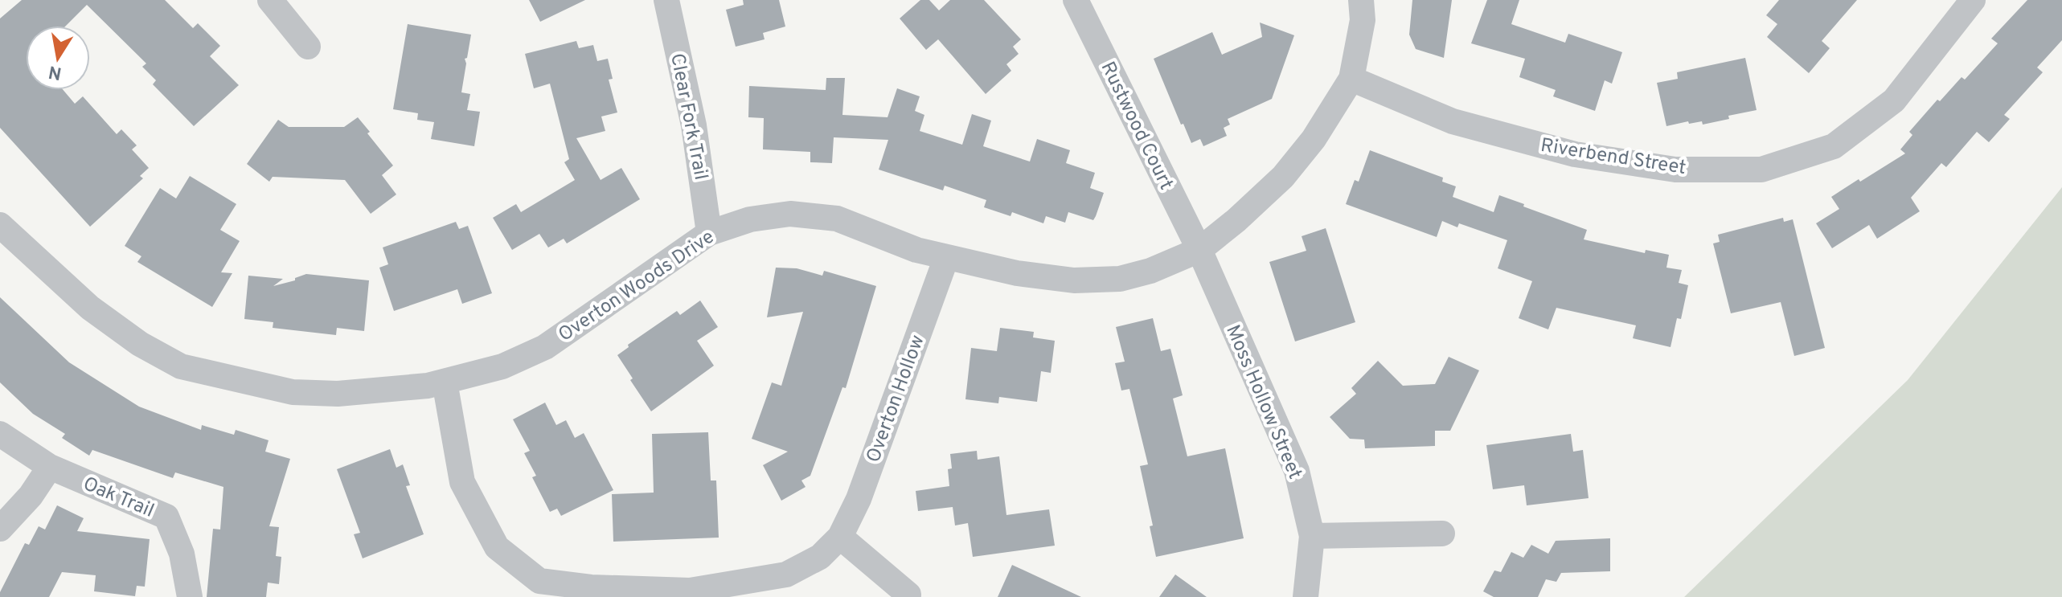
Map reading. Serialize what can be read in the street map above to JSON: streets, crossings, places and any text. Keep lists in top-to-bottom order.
{
  "streets": {
    "street": [
      "Clear Fork Trail",
      "Rustwood Court",
      "Riverbend Street",
      "Overton Woods Drive",
      "Overton Hollow",
      "Moss Hollow Street",
      "Oak Trail"
    ]
  },
  "crossings": [
    ["Clear Fork Trail", "Overton Woods Drive"],
    ["Rustwood Court", "Overton Woods Drive"],
    ["Rustwood Court", "Moss Hollow Street"],
    ["Riverbend Street", "Overton Woods Drive"],
    ["Overton Woods Drive", "Overton Hollow"],
    ["Overton Woods Drive", "Moss Hollow Street"]
  ],
  "north": "bottom"
}
